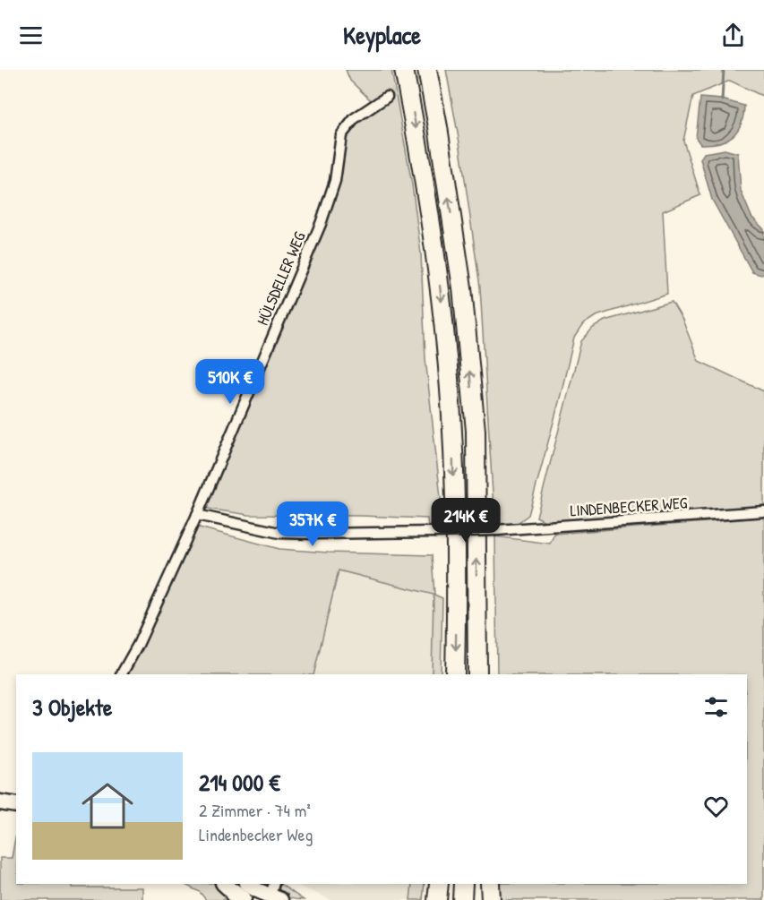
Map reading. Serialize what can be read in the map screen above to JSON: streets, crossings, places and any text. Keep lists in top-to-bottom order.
{
  "streets": {
    "street": ["HÜLSDELLER WEG", "LINDENBECKER WEG"]
  },
  "crossings": [
    ["HÜLSDELLER WEG", "LINDENBECKER WEG"]
  ],
  "page": {
    "header": "Keyplace",
    "price": ["510K €", "214K €", "357K €"],
    "heading": "3 Objekte",
    "list": [
      {
        "name": "214 000 €",
        "note": "2 Zimmer · 74 m² · Lindenbecker Weg"
      }
    ]
  }
}
